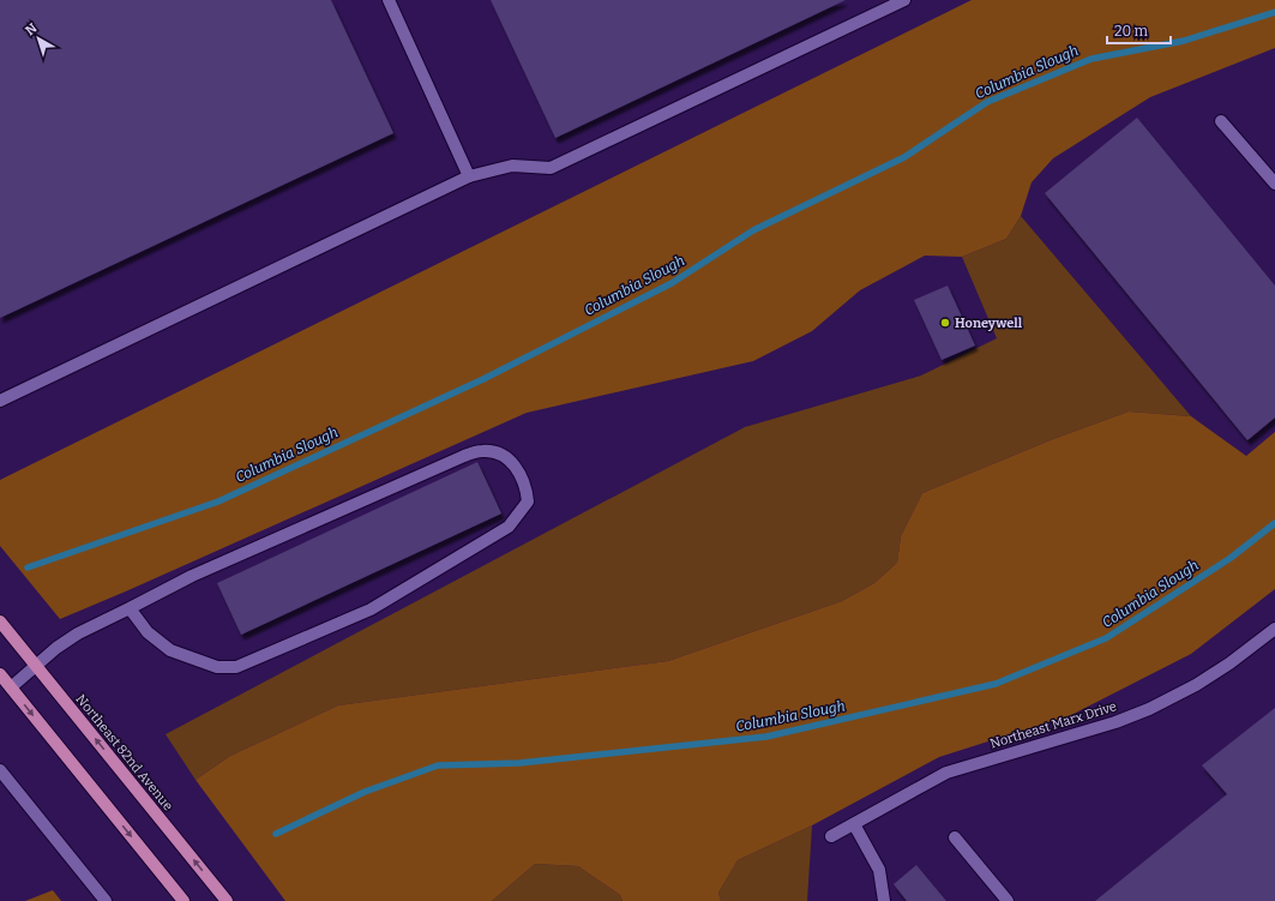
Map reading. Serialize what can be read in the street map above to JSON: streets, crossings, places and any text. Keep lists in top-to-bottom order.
{
  "streets": {
    "main road": ["Northeast 82nd Avenue"],
    "street": ["Northeast Marx Drive"]
  },
  "water": ["Columbia Slough"],
  "places": ["Honeywell"],
  "scale_bar": "20 m",
  "north": "top left"
}
